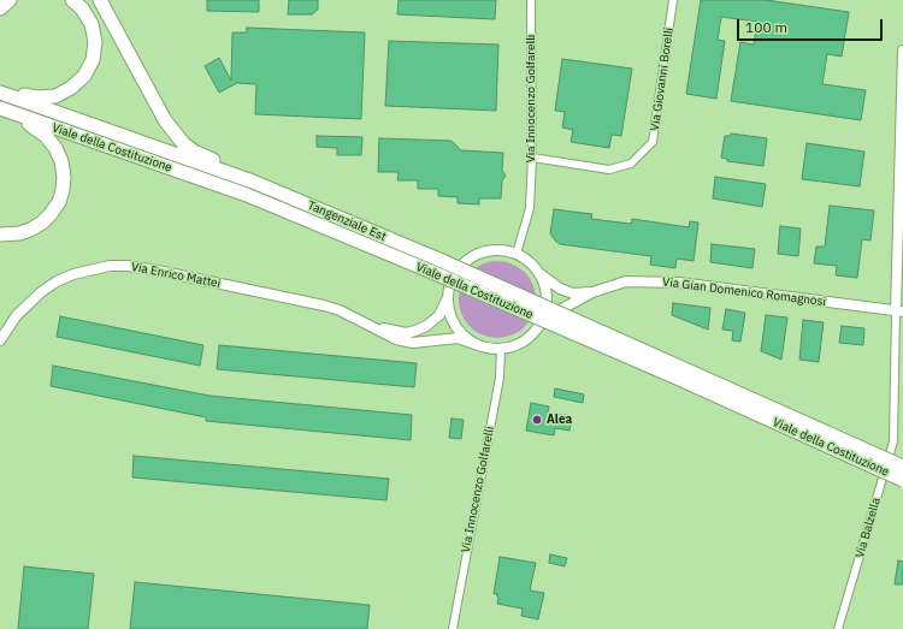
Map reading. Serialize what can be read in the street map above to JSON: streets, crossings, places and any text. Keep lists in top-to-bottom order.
{
  "streets": {
    "highway": ["Viale della Costituzione", "Tangenziale Est"],
    "street": [
      "Via Giovanni Borelli",
      "Via Innocenzo Golfarelli",
      "Via Enrico Mattei",
      "Via Gian Domenico Romagnosi",
      "Via Balzella"
    ]
  },
  "crossings": [
    ["Via Giovanni Borelli", "Via Innocenzo Golfarelli"],
    ["Via Innocenzo Golfarelli", "Via Enrico Mattei"],
    ["Via Innocenzo Golfarelli", "Via Gian Domenico Romagnosi"],
    ["Viale della Costituzione", "Tangenziale Est"],
    ["Via Enrico Mattei", "Via Gian Domenico Romagnosi"],
    ["Via Gian Domenico Romagnosi", "Via Balzella"]
  ],
  "places": ["Alea"],
  "scale_bar": "100 m"
}
